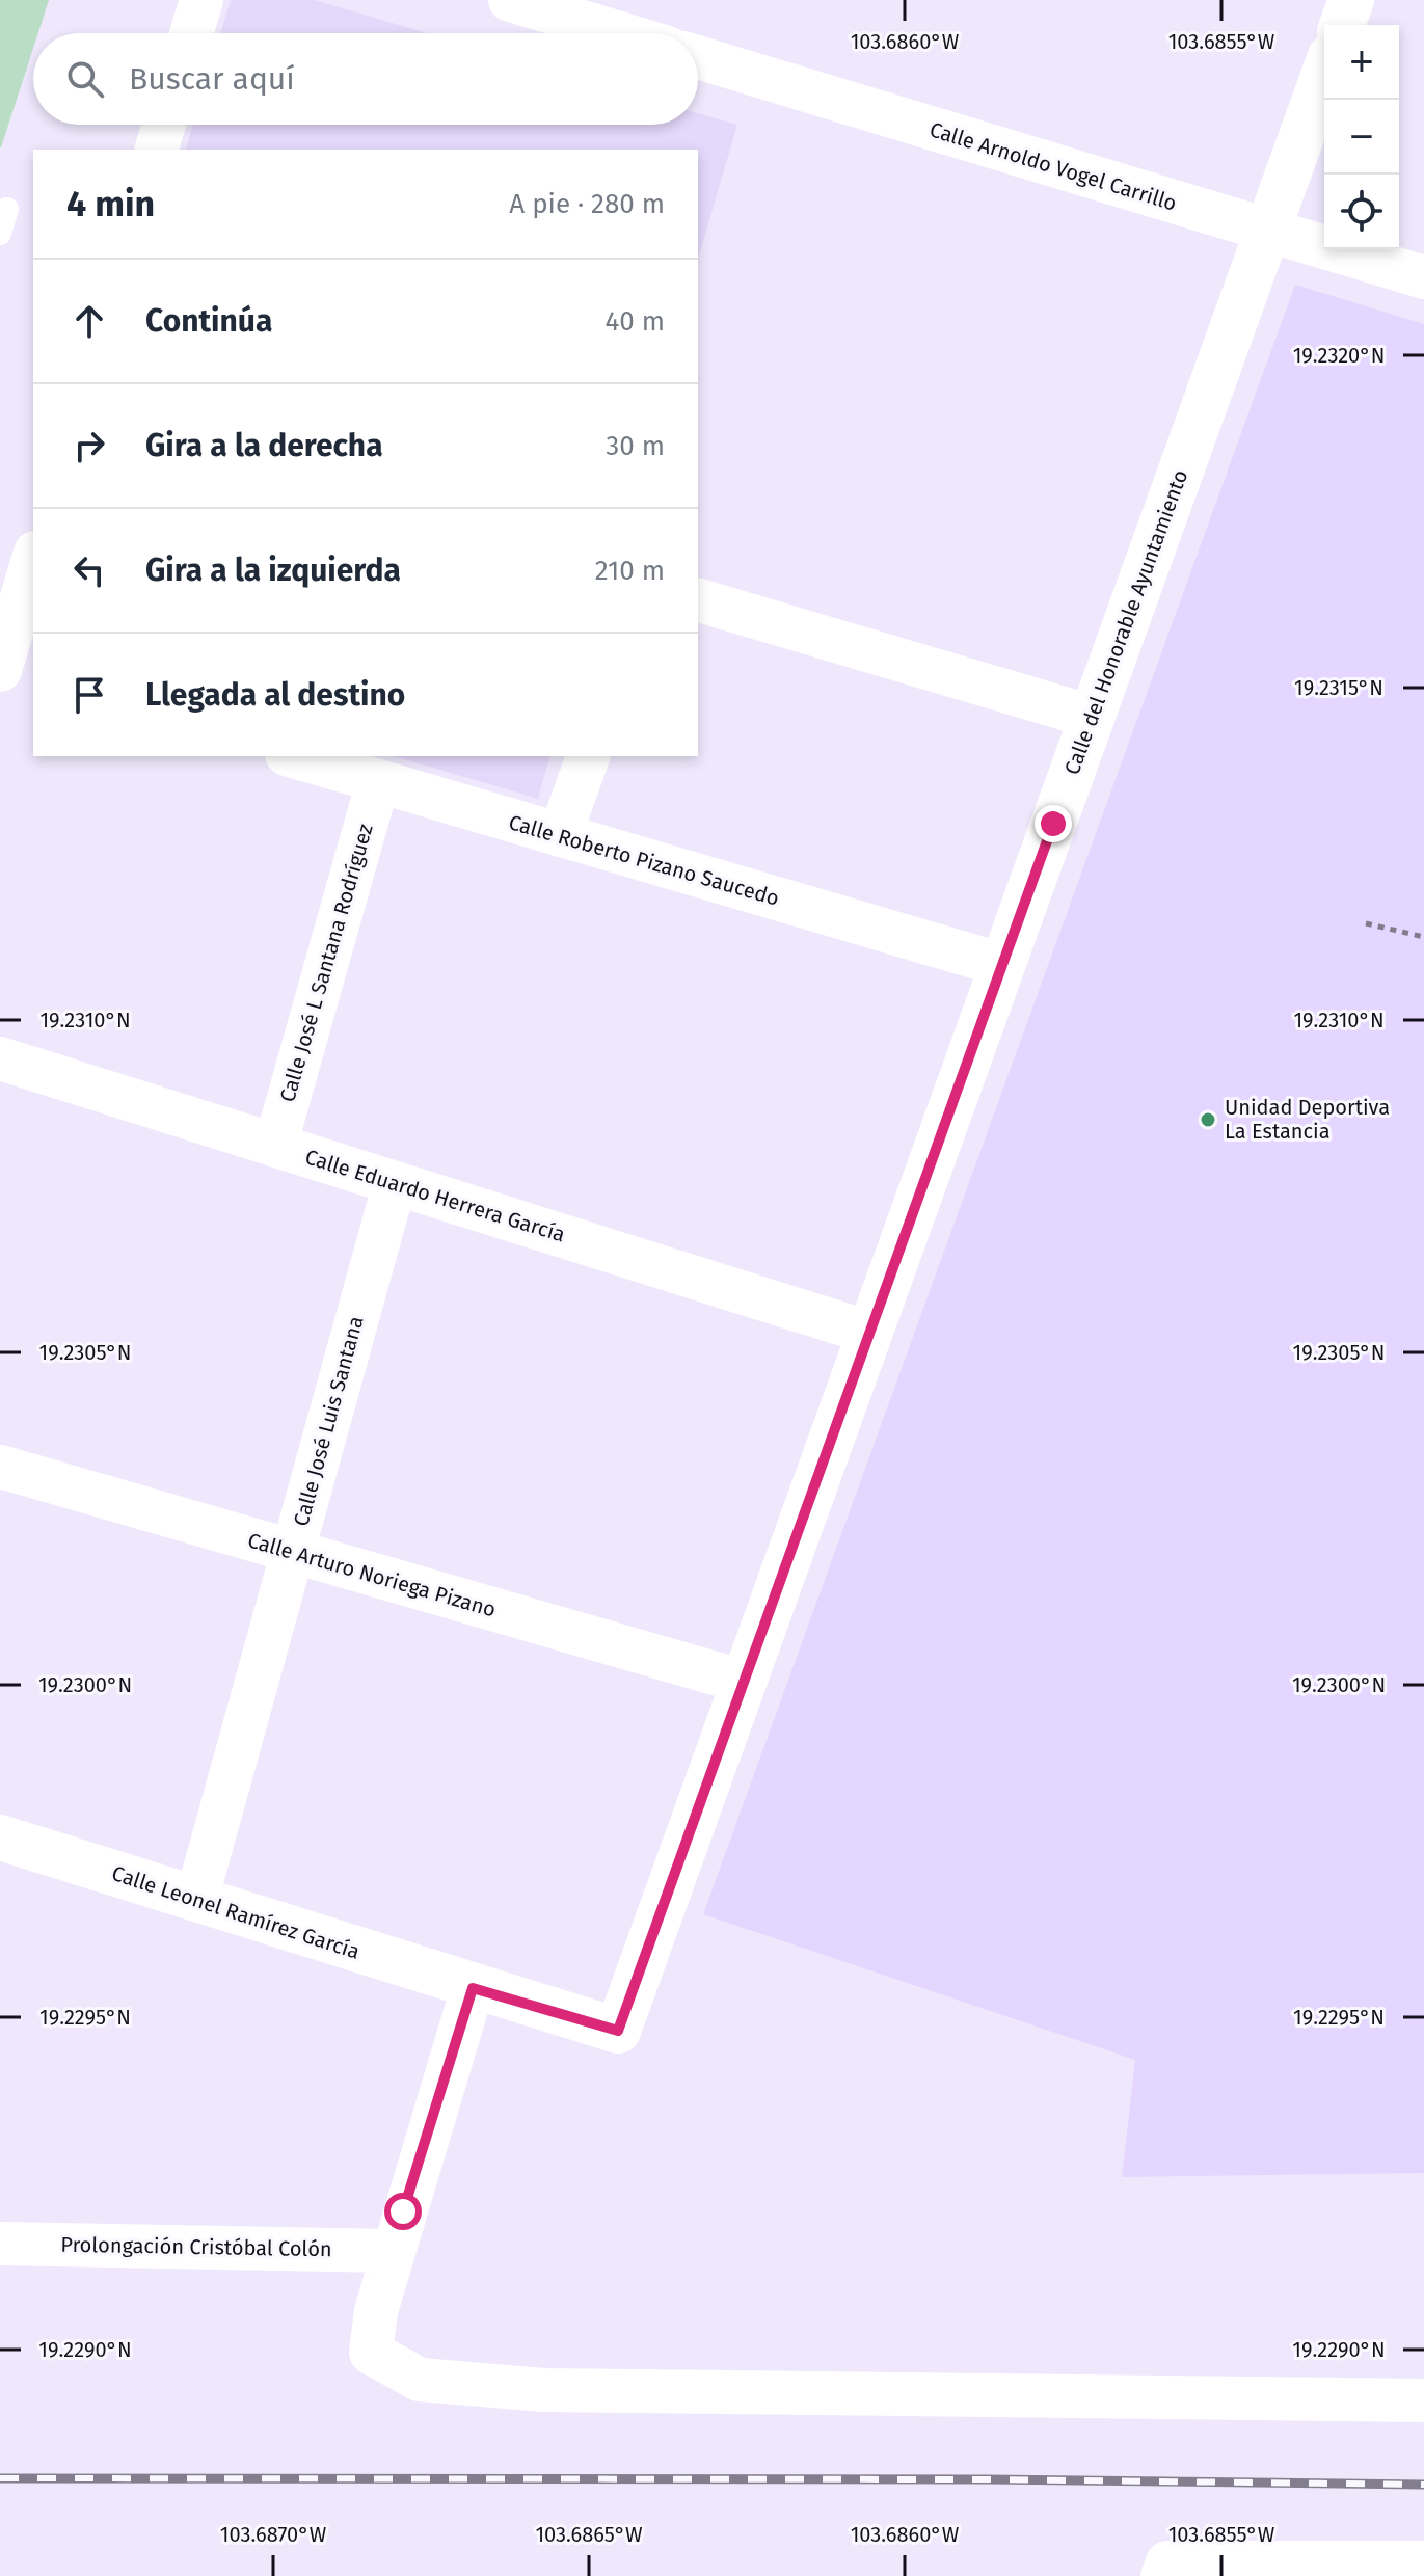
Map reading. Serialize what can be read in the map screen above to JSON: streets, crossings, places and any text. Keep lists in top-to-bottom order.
{
  "streets": {
    "street": [
      "Calle Arnoldo Vogel Carrillo",
      "Calle del Honorable Ayuntamiento",
      "Calle Roberto Pizano Saucedo",
      "Calle José L Santana Rodríguez",
      "Calle Eduardo Herrera García",
      "Calle José Luis Santana",
      "Calle Arturo Noriega Pizano",
      "Calle Leonel Ramírez García",
      "Prolongación Cristóbal Colón"
    ]
  },
  "crossings": [
    ["Calle Arnoldo Vogel Carrillo", "Calle del Honorable Ayuntamiento"],
    ["Calle del Honorable Ayuntamiento", "Calle Roberto Pizano Saucedo"],
    ["Calle del Honorable Ayuntamiento", "Calle Eduardo Herrera García"],
    ["Calle del Honorable Ayuntamiento", "Calle Arturo Noriega Pizano"],
    ["Calle del Honorable Ayuntamiento", "Calle Leonel Ramírez García"],
    ["Calle Roberto Pizano Saucedo", "Calle José L Santana Rodríguez"],
    ["Calle José L Santana Rodríguez", "Calle Eduardo Herrera García"],
    ["Calle Eduardo Herrera García", "Calle José Luis Santana"],
    ["Calle José Luis Santana", "Calle Arturo Noriega Pizano"],
    ["Calle José Luis Santana", "Calle Leonel Ramírez García"]
  ],
  "places": ["Unidad Deportiva La Estancia"],
  "page": {
    "map_buttons": ["+", "−"],
    "search": "Buscar aquí",
    "heading": ["4 min", "A pie · 280 m"],
    "list": [
      ["Continúa", "40 m"],
      ["Gira a la derecha", "30 m"],
      ["Gira a la izquierda", "210 m"],
      "Llegada al destino"
    ]
  },
  "coordinates": [
    "103.6860°W",
    "103.6855°W",
    "19.2320°N",
    "19.2315°N",
    "19.2310°N",
    "19.2305°N",
    "19.2300°N",
    "19.2295°N",
    "19.2290°N",
    "103.6870°W",
    "103.6865°W"
  ]
}
